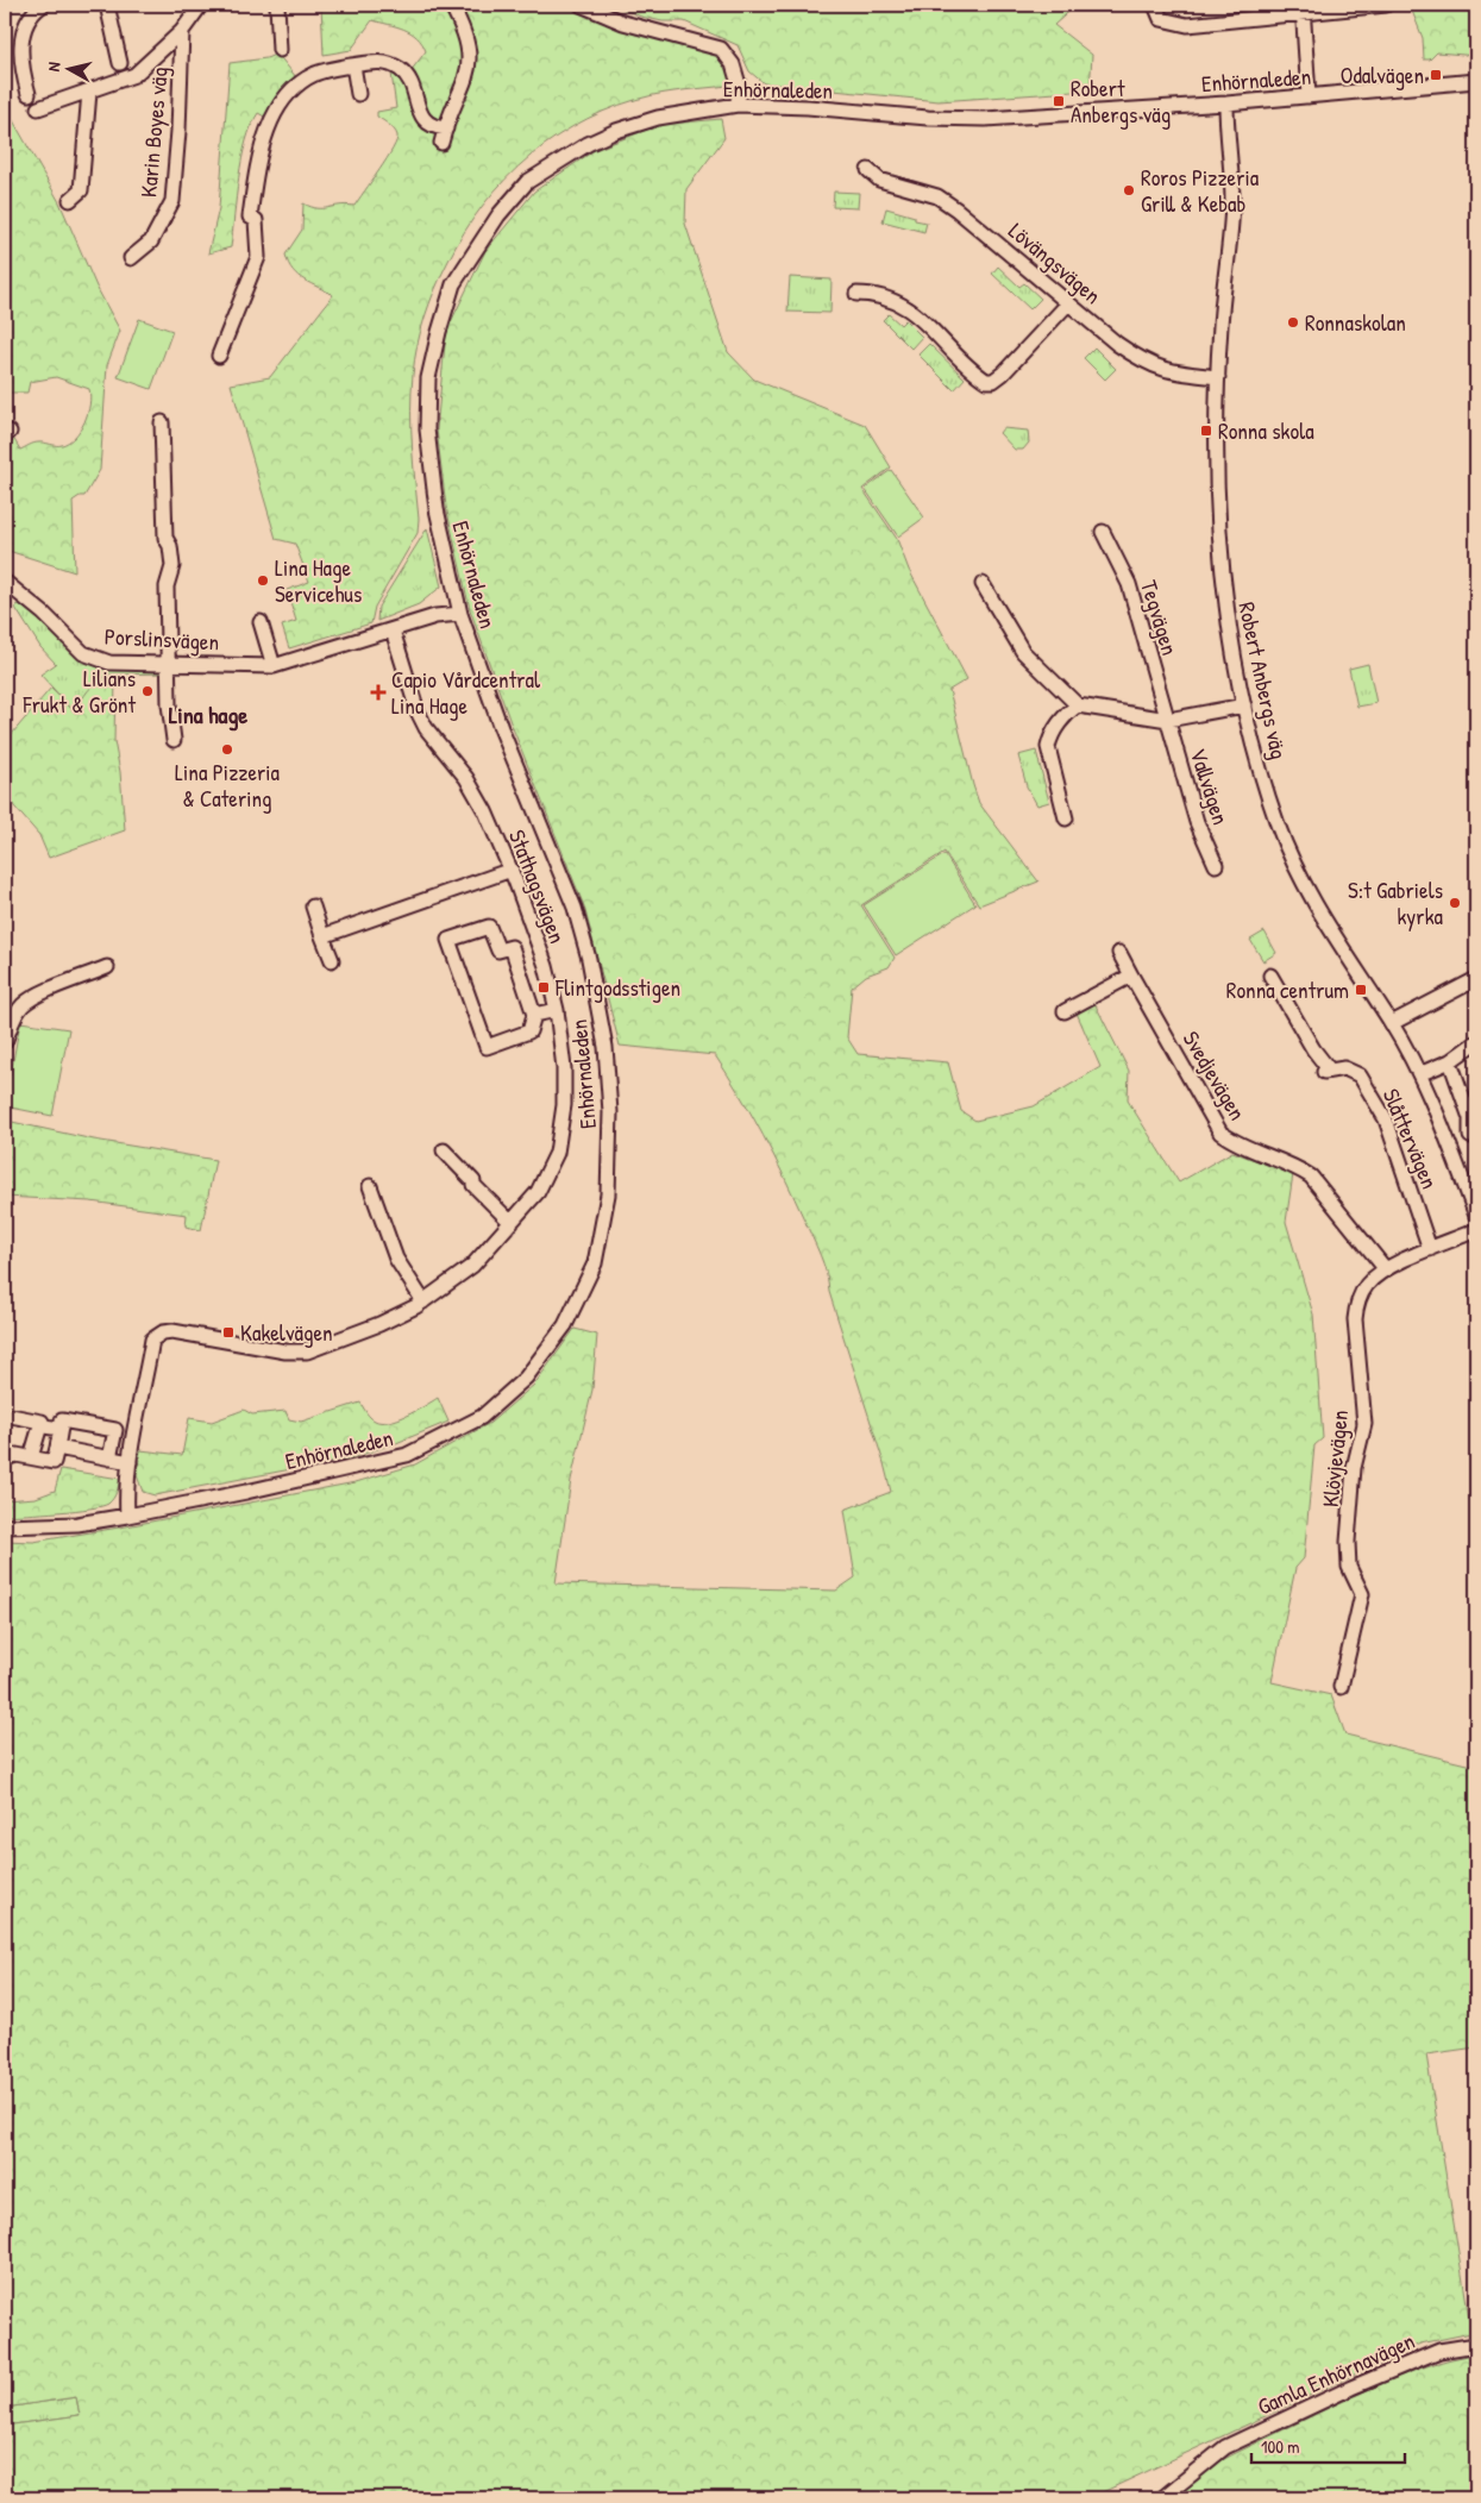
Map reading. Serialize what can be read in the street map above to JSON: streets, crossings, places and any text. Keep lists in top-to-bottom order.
{
  "streets": {
    "street": [
      "Enhörnaleden",
      "Karin Boyes väg",
      "Lövängsvägen",
      "Tegvägen",
      "Porslinsvägen",
      "Robert Anbergs väg",
      "Vallvägen",
      "Stathagsvägen",
      "Svedjevägen",
      "Slåttervägen",
      "Klövjevägen",
      "Gamla Enhörnavägen"
    ]
  },
  "crossings": [
    ["Enhörnaleden", "Porslinsvägen"],
    ["Enhörnaleden", "Robert Anbergs väg"],
    ["Lövängsvägen", "Robert Anbergs väg"],
    ["Tegvägen", "Vallvägen"],
    ["Porslinsvägen", "Stathagsvägen"],
    ["Svedjevägen", "Klövjevägen"],
    ["Slåttervägen", "Klövjevägen"]
  ],
  "districts": ["Lina hage"],
  "places": {
    "transit": [
      "Odalvägen",
      "Robert Anbergs väg",
      "Ronna skola",
      "Flintgodsstigen",
      "Ronna centrum",
      "Kakelvägen"
    ],
    "other": [
      "Roros Pizzeria Grill & Kebab",
      "Ronnaskolan",
      "Lina Hage Servicehus",
      "Lilians Frukt & Grönt",
      "Lina Pizzeria & Catering",
      "S:t Gabriels kyrka"
    ],
    "health": ["Capio Vårdcentral Lina Hage"]
  },
  "scale_bar": "100 m",
  "north": "left"
}
